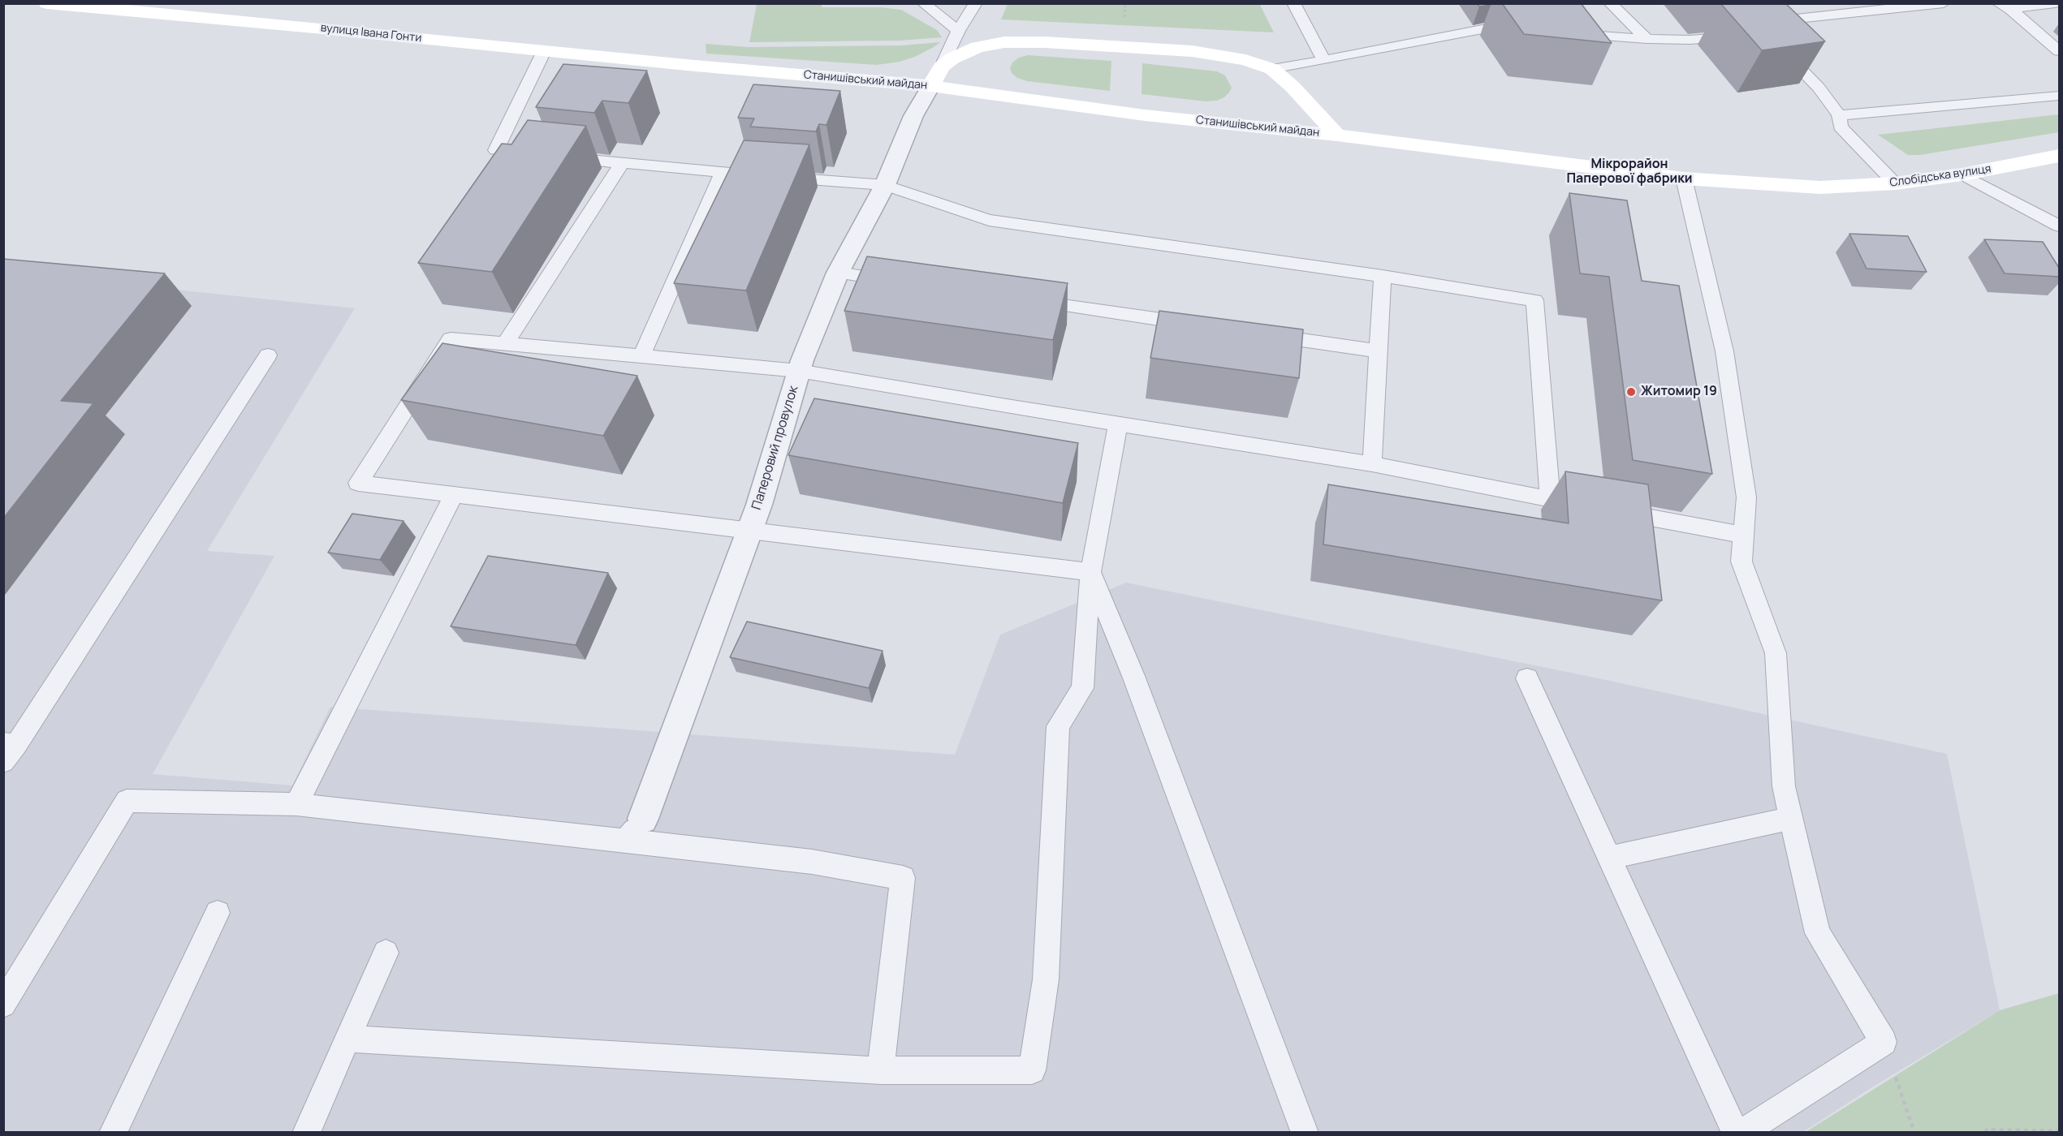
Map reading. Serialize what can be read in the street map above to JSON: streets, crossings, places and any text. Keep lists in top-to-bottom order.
{
  "streets": {
    "street": [
      "вулиця Івана Гонти",
      "Станишівський майдан",
      "Слобідська вулиця",
      "Паперовий провулок"
    ]
  },
  "crossings": [
    ["вулиця Івана Гонти", "Станишівський майдан"],
    ["Станишівський майдан", "Слобідська вулиця"],
    ["Станишівський майдан", "Паперовий провулок"]
  ],
  "districts": ["Мікрорайон Паперової фабрики"],
  "places": ["Житомир 19"]
}
